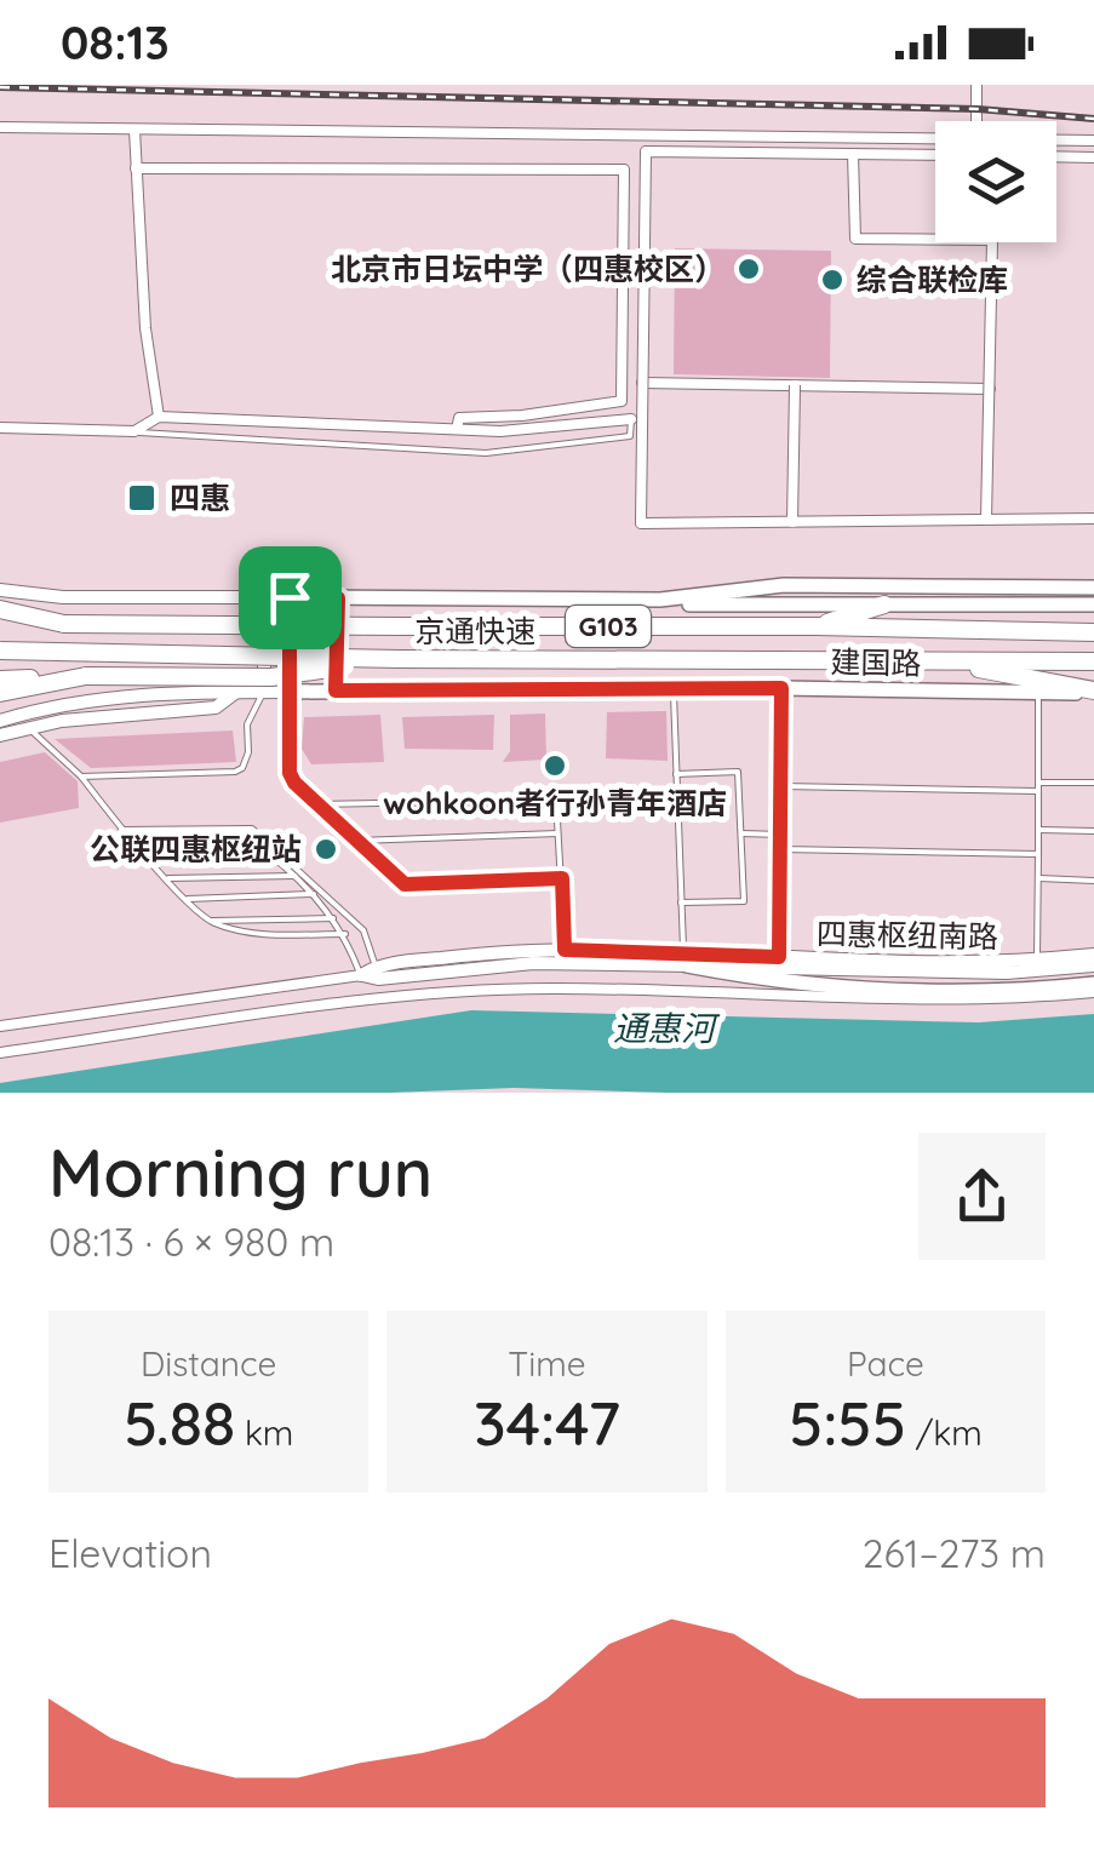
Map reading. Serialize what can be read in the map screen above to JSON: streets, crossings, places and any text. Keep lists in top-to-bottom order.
{
  "streets": {
    "highway": ["G103", "京通快速"],
    "main road": ["建国路"],
    "street": ["四惠枢纽南路"]
  },
  "water": ["通惠河"],
  "places": {
    "other": [
      "北京市日坛中学（四惠校区）",
      "综合联检库",
      "wohkoon者行孙青年酒店",
      "公联四惠枢纽站"
    ],
    "transit": ["四惠"]
  },
  "page": {
    "status": "08:13",
    "heading": ["Morning run", "08:13 · 6 × 980 m"],
    "stats": [
      ["Distance", "5.88 km"],
      ["Time", "34:47"],
      ["Pace", "5:55 /km"]
    ],
    "chart": ["Elevation", "261–273 m"]
  }
}
